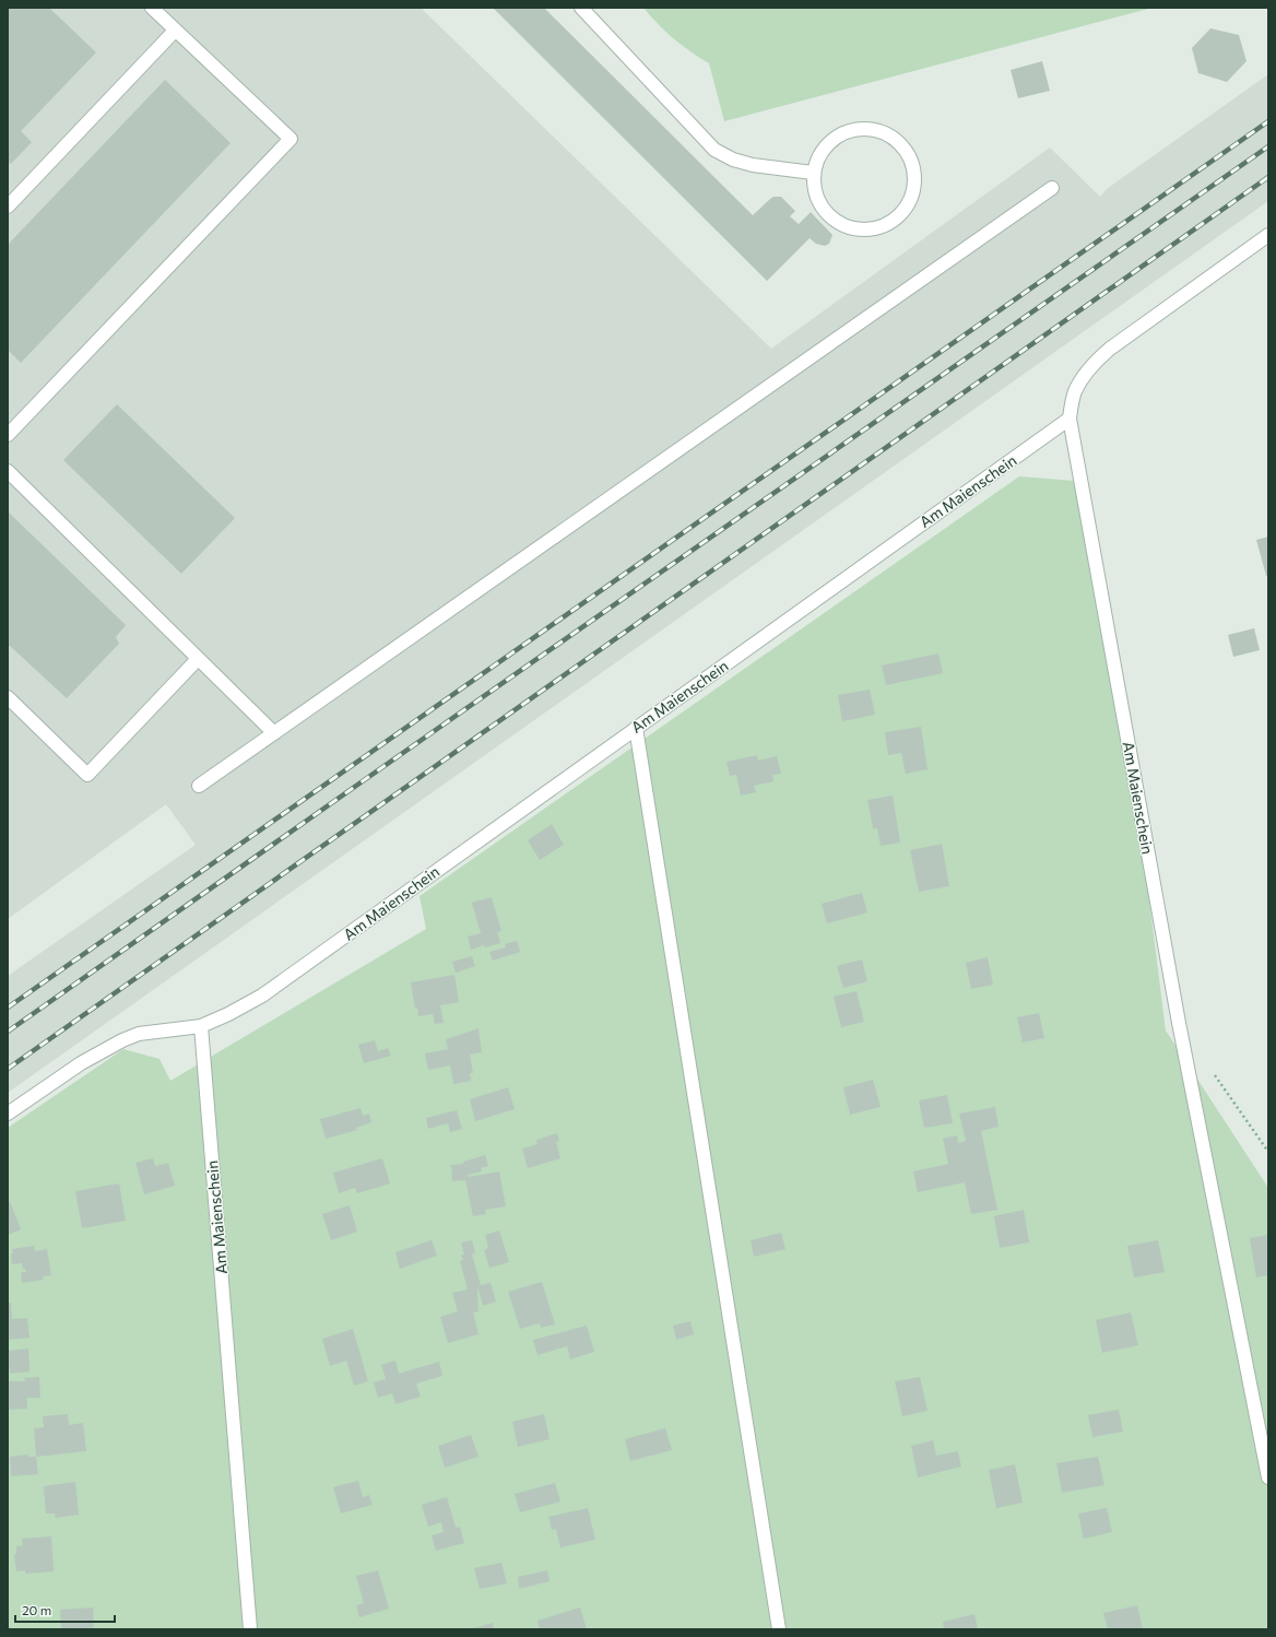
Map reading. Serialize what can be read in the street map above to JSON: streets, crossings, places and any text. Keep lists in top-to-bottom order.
{
  "streets": {
    "street": ["Am Maienschein"]
  },
  "scale_bar": "20 m"
}
